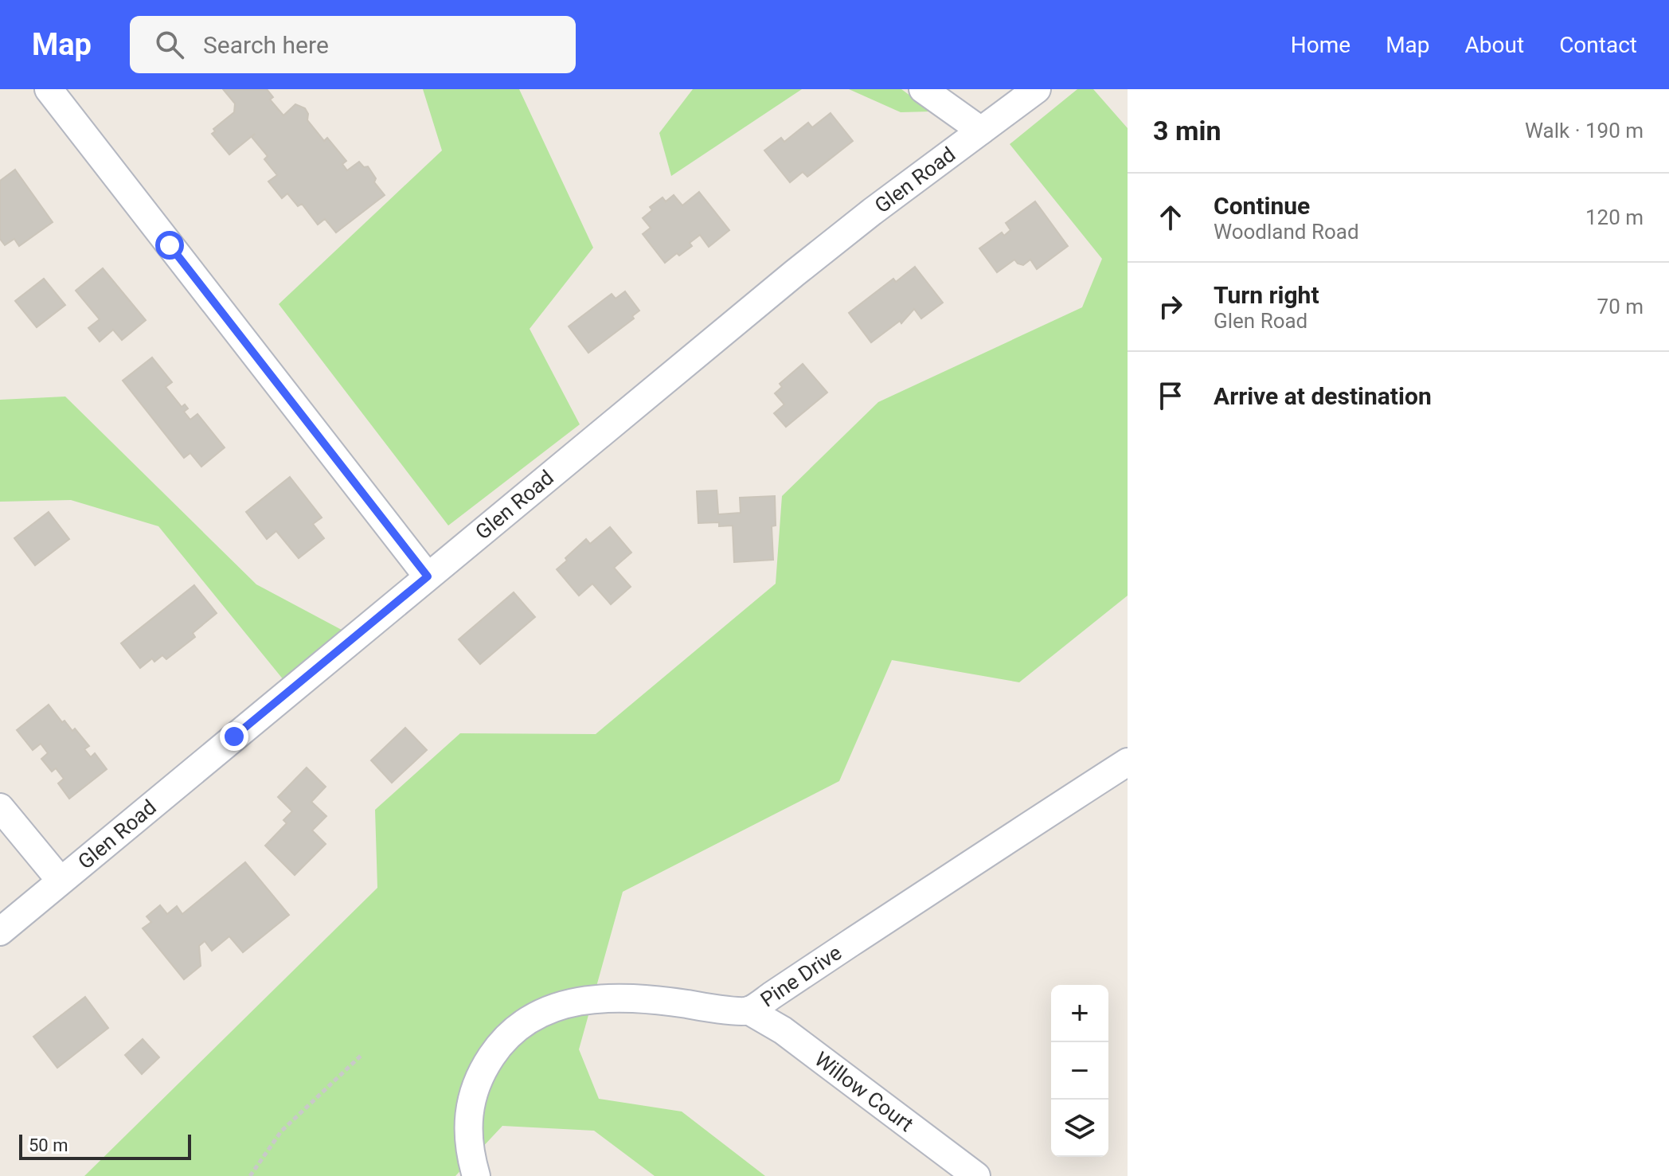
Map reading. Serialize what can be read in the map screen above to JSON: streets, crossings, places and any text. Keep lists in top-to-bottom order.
{
  "streets": {
    "street": ["Glen Road", "Pine Drive", "Willow Court"]
  },
  "crossings": [
    ["Pine Drive", "Willow Court"]
  ],
  "scale_bar": "50 m",
  "page": {
    "header": "Map",
    "search": "Search here",
    "nav": [
      "Home",
      "Map",
      "About",
      "Contact"
    ],
    "heading": ["3 min", "Walk · 190 m"],
    "list": [
      ["Continue", "Woodland Road", "120 m"],
      ["Turn right", "Glen Road", "70 m"],
      "Arrive at destination"
    ],
    "map_buttons": ["+", "−"],
    "scale": "50 m"
  }
}
